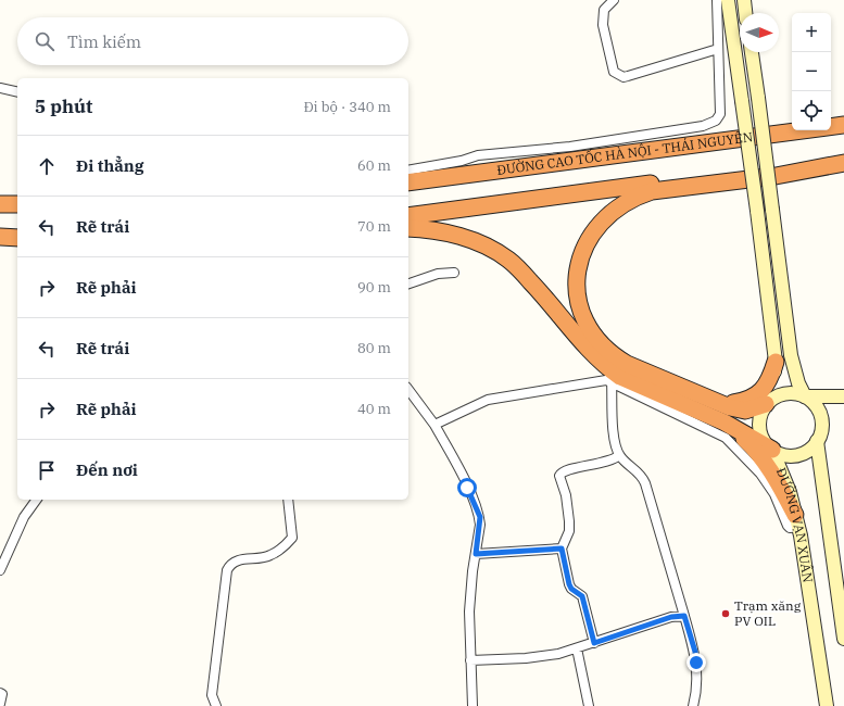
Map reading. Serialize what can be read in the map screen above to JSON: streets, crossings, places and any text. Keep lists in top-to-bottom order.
{
  "streets": {
    "highway": ["ĐƯỜNG CAO TỐC HÀ NỘI - THÁI NGUYÊN"],
    "main road": ["ĐƯỜNG VẠN XUÂN"]
  },
  "places": ["Trạm xăng PV OIL"],
  "north": "right",
  "page": {
    "map_buttons": ["+", "−"],
    "search": "Tìm kiếm",
    "heading": ["5 phút", "Đi bộ · 340 m"],
    "list": [
      ["Đi thẳng", "60 m"],
      ["Rẽ trái", "70 m"],
      ["Rẽ phải", "90 m"],
      ["Rẽ trái", "80 m"],
      ["Rẽ phải", "40 m"],
      "Đến nơi"
    ]
  }
}
